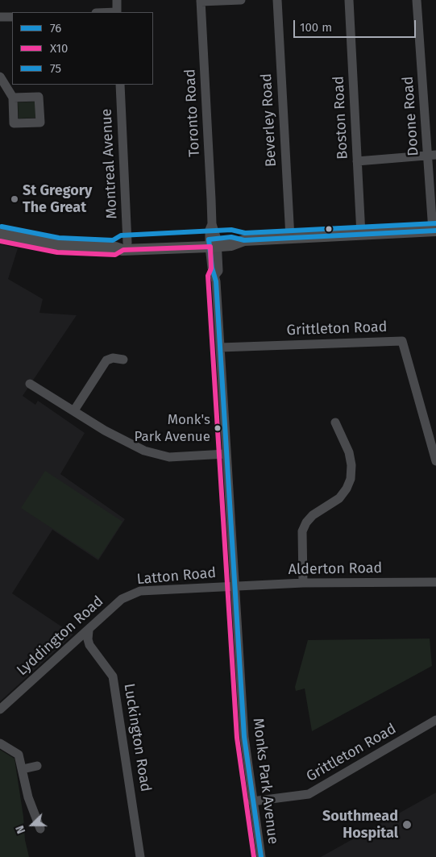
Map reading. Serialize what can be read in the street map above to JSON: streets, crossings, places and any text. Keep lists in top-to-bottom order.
{
  "streets": {
    "street": [
      "Toronto Road",
      "Doone Road",
      "Boston Road",
      "Beverley Road",
      "Montreal Avenue",
      "Grittleton Road",
      "Alderton Road",
      "Latton Road",
      "Lyddington Road",
      "Luckington Road",
      "Monks Park Avenue"
    ]
  },
  "crossings": [
    ["Toronto Road", "Monks Park Avenue"],
    ["Grittleton Road", "Monks Park Avenue"],
    ["Alderton Road", "Latton Road"],
    ["Alderton Road", "Monks Park Avenue"],
    ["Latton Road", "Lyddington Road"],
    ["Latton Road", "Monks Park Avenue"],
    ["Lyddington Road", "Luckington Road"]
  ],
  "places": ["St Gregory The Great", "Monk's Park Avenue", "Southmead Hospital"],
  "lines": ["transit line 75", "transit line 76", "transit line X10"],
  "legend": ["76", "X10", "75"],
  "scale_bar": "100 m",
  "north": "left"
}
